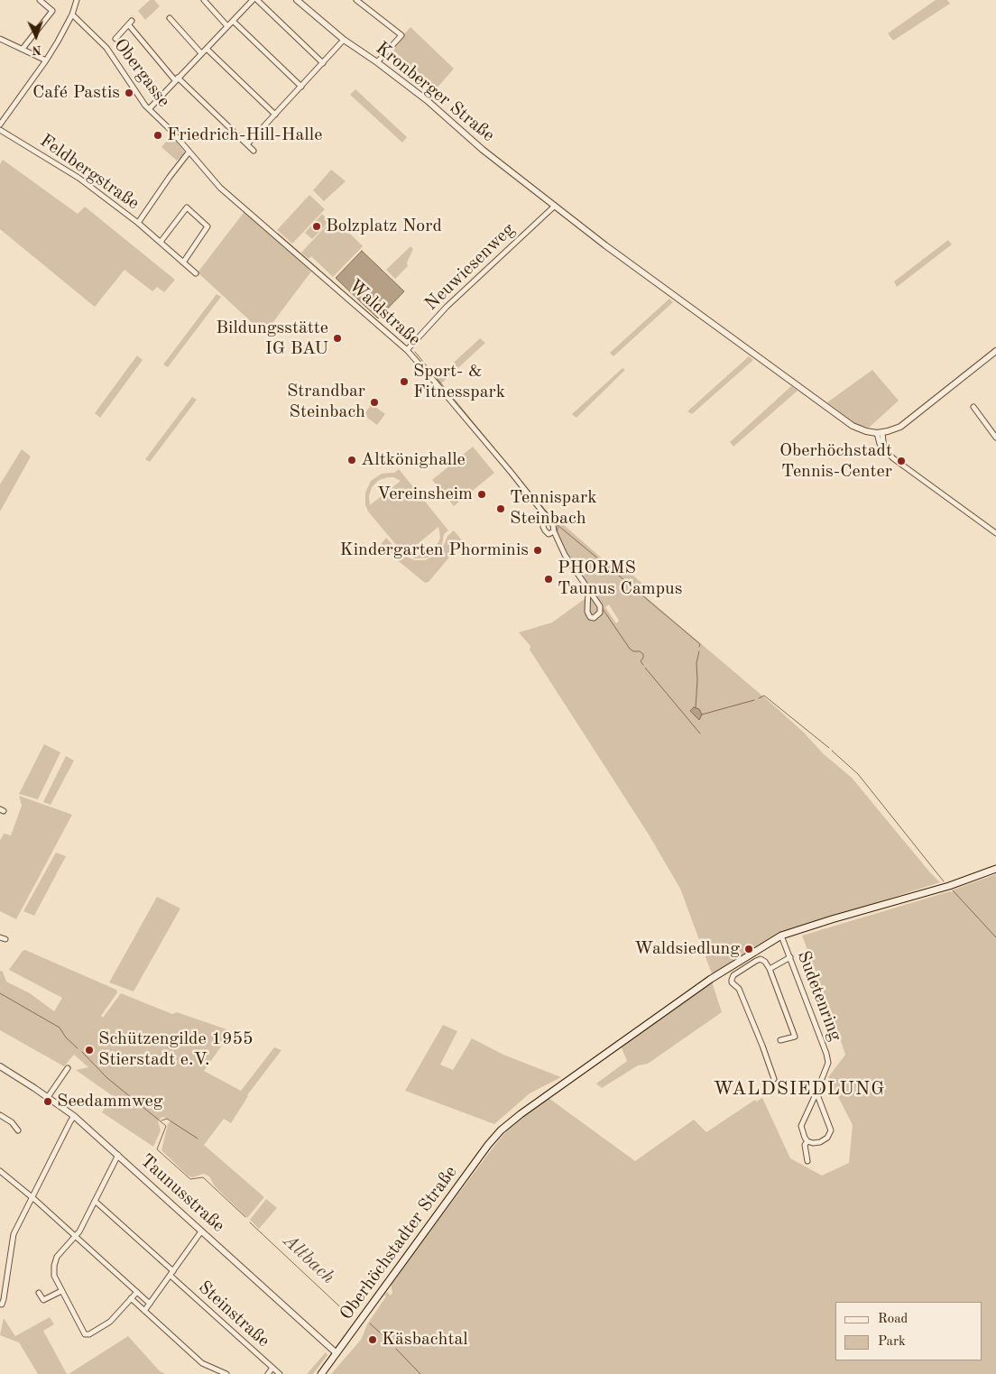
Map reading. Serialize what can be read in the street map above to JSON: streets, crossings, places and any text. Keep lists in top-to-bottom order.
{
  "streets": {
    "main road": ["Oberhöchstadter Straße"],
    "street": [
      "Obergasse",
      "Kronberger Straße",
      "Feldbergstraße",
      "Neuwiesenweg",
      "Waldstraße",
      "Sudetenring",
      "Taunusstraße",
      "Steinstraße"
    ]
  },
  "crossings": [
    ["Obergasse", "Waldstraße"],
    ["Kronberger Straße", "Neuwiesenweg"],
    ["Neuwiesenweg", "Waldstraße"],
    ["Sudetenring", "Oberhöchstadter Straße"],
    ["Taunusstraße", "Oberhöchstadter Straße"]
  ],
  "districts": ["WALDSIEDLUNG"],
  "water": ["Altbach"],
  "places": [
    "Café Pastis",
    "Friedrich-Hill-Halle",
    "Bolzplatz Nord",
    "Bildungsstätte IG BAU",
    "Sport- & Fitnesspark",
    "Strandbar Steinbach",
    "Altkönighalle",
    "Oberhöchstadt Tennis-Center",
    "Vereinsheim",
    "Tennispark Steinbach",
    "Kindergarten Phorminis",
    "PHORMS Taunus Campus",
    "Waldsiedlung",
    "Schützengilde 1955 Stierstadt e.V.",
    "Seedammweg",
    "Käsbachtal"
  ],
  "legend": ["Road", "Park"],
  "north": "bottom"
}
